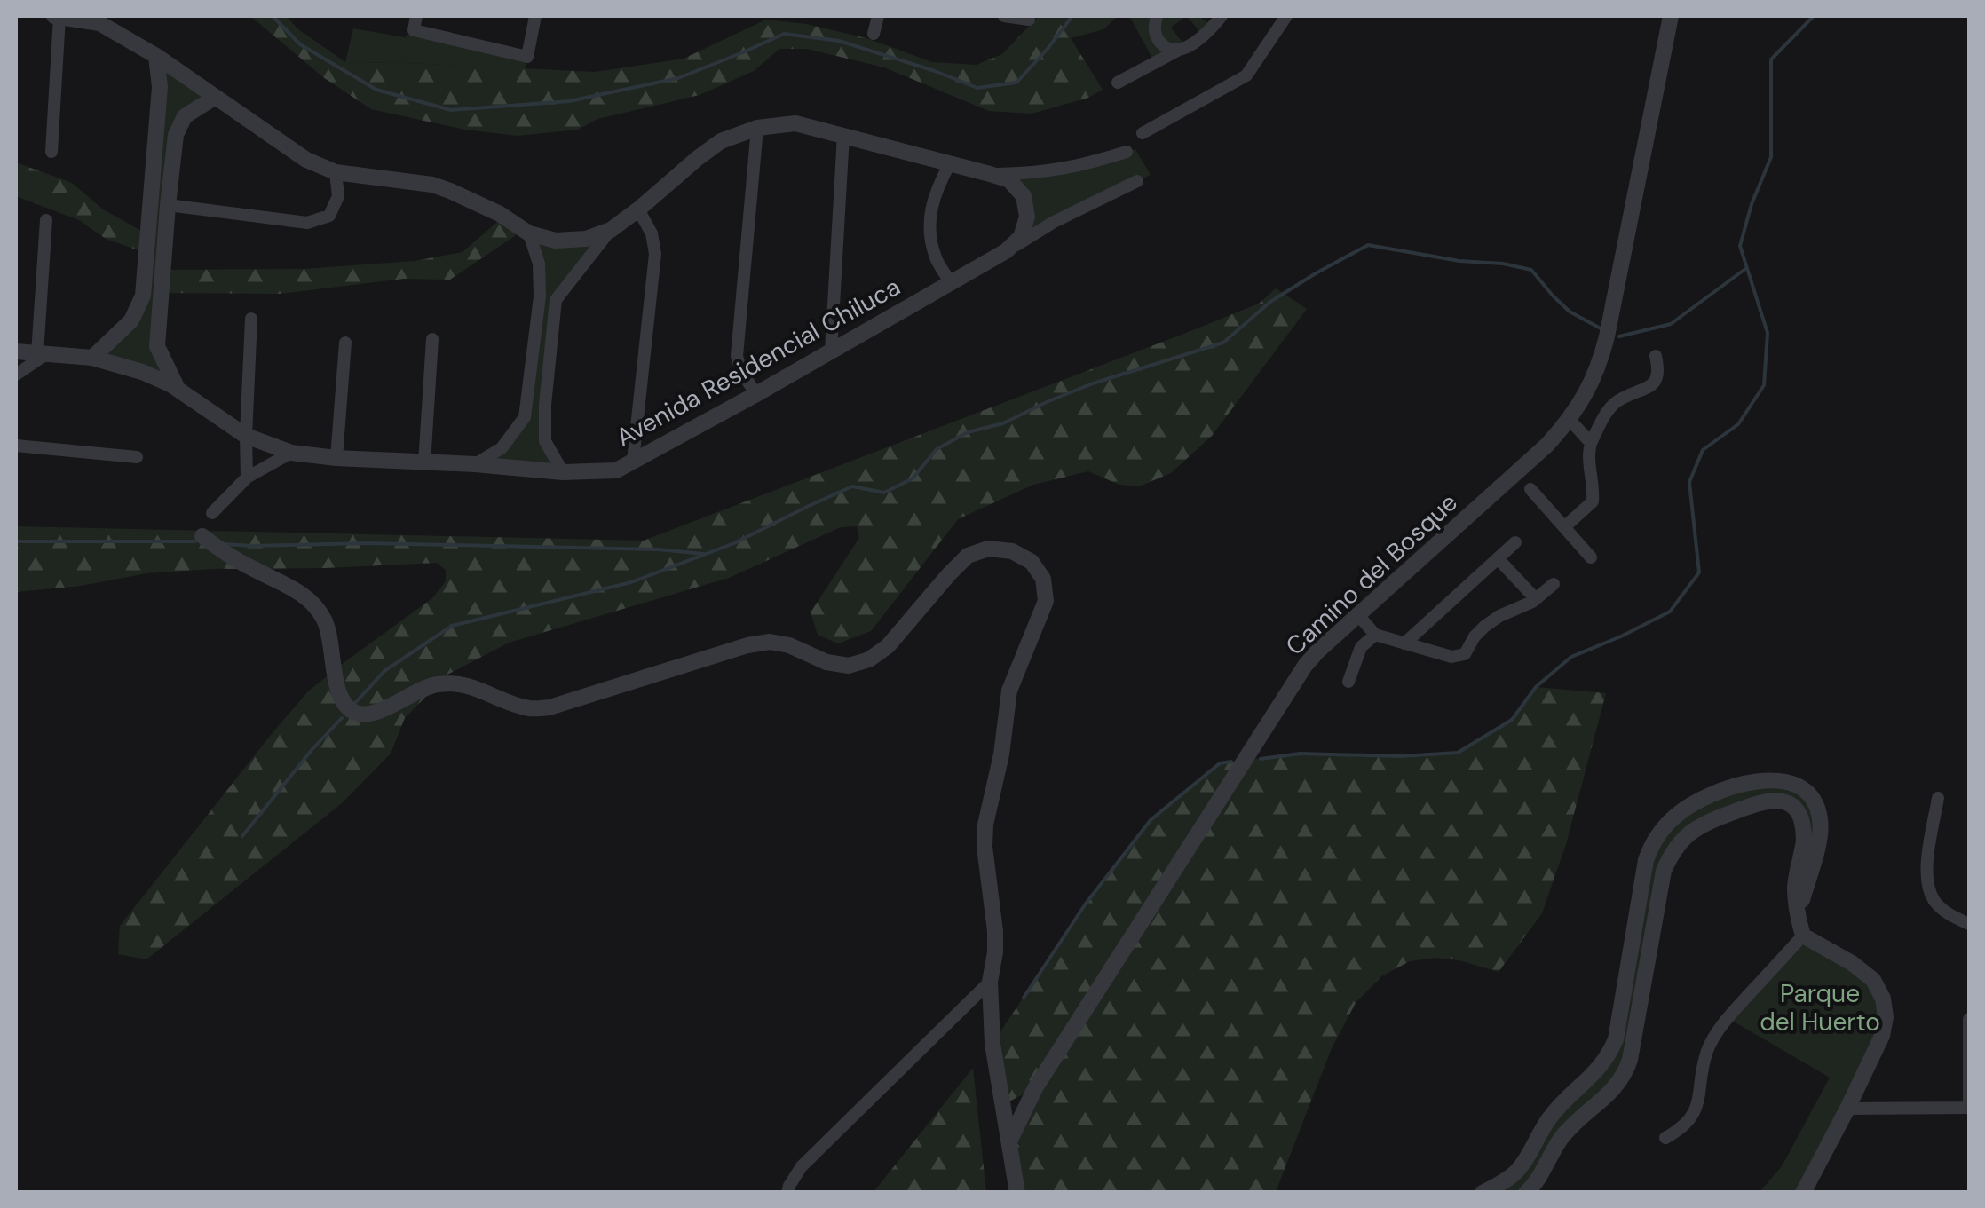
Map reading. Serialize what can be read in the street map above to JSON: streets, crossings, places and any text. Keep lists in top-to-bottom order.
{
  "streets": {
    "street": ["Avenida Residencial Chiluca", "Camino del Bosque"]
  },
  "parks": ["Parque del Huerto"]
}
